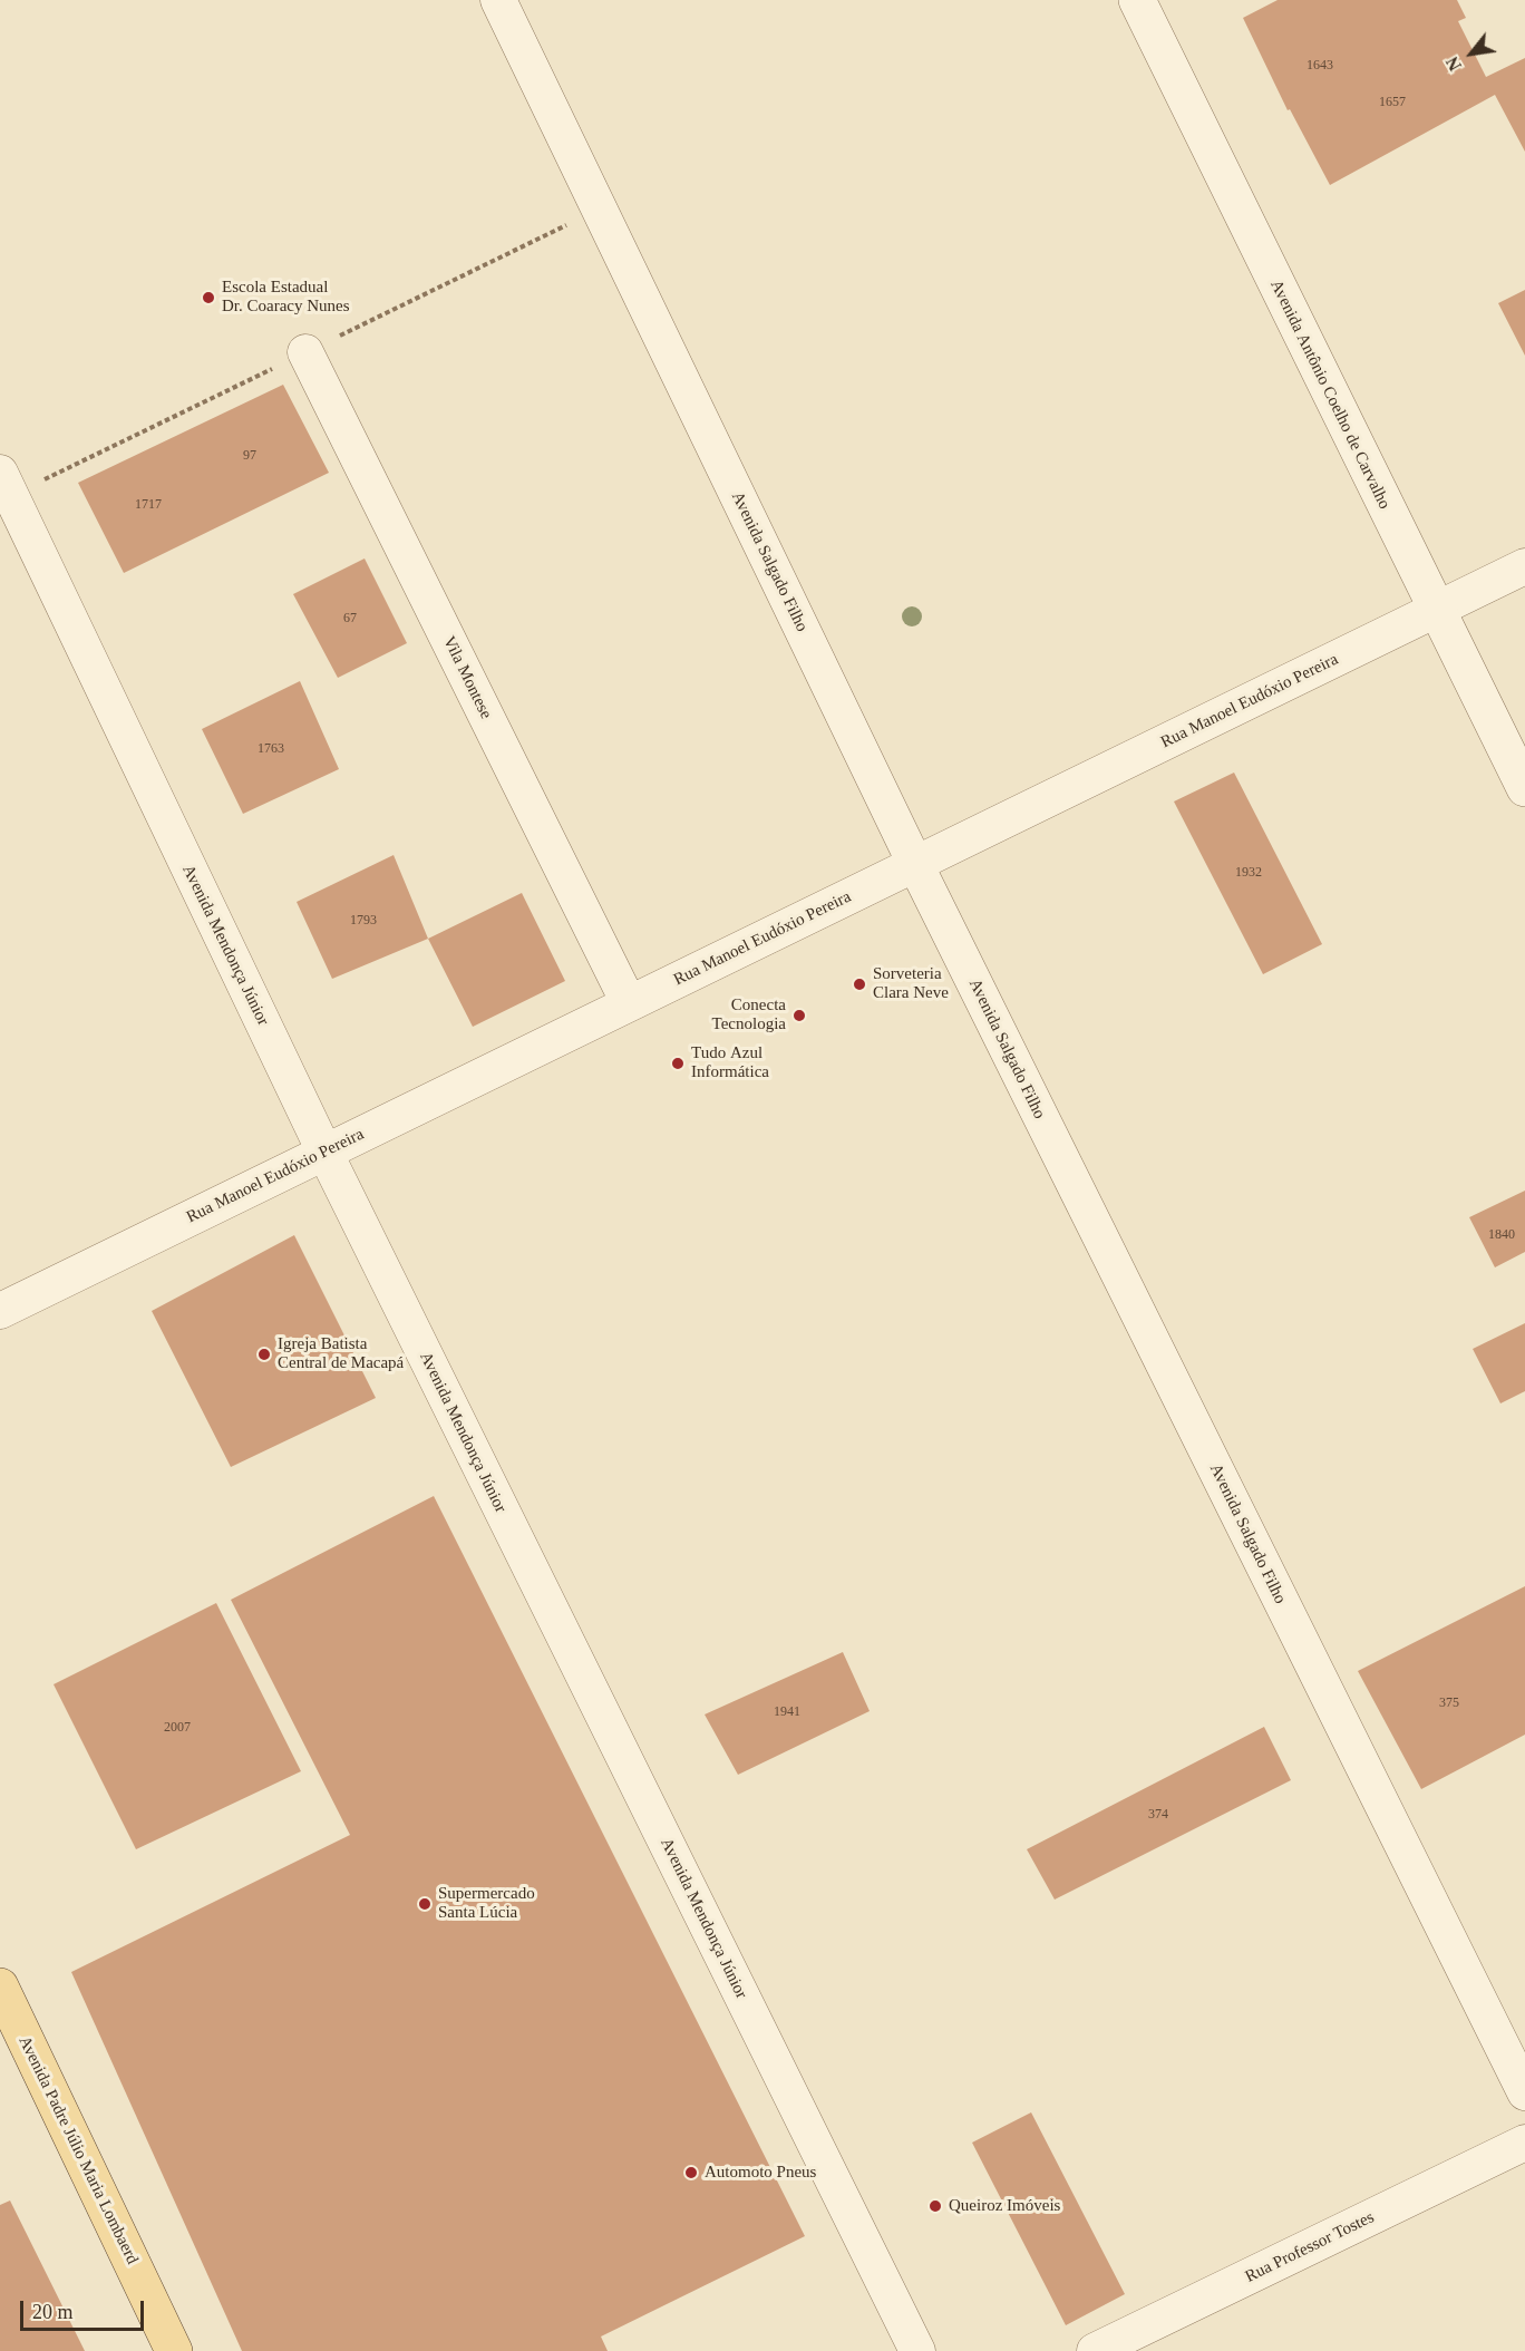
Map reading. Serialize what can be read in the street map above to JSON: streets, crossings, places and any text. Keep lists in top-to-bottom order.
{
  "streets": {
    "main road": ["Avenida Padre Júlio Maria Lombaerd"],
    "street": [
      "Avenida Antônio Coelho de Carvalho",
      "Avenida Salgado Filho",
      "Vila Montese",
      "Rua Manoel Eudóxio Pereira",
      "Avenida Mendonça Júnior",
      "Rua Professor Tostes"
    ]
  },
  "crossings": [
    ["Avenida Antônio Coelho de Carvalho", "Rua Manoel Eudóxio Pereira"],
    ["Avenida Salgado Filho", "Rua Manoel Eudóxio Pereira"],
    ["Vila Montese", "Rua Manoel Eudóxio Pereira"],
    ["Rua Manoel Eudóxio Pereira", "Avenida Mendonça Júnior"]
  ],
  "places": [
    "Escola Estadual Dr. Coaracy Nunes",
    "Sorveteria Clara Neve",
    "Conecta Tecnologia",
    "Tudo Azul Informática",
    "Igreja Batista Central de Macapá",
    "Supermercado Santa Lúcia",
    "Automoto Pneus",
    "Queiroz Imóveis"
  ],
  "house_numbers": [
    "1643",
    "1657",
    "97",
    "1717",
    "67",
    "1763",
    "1932",
    "1793",
    "1840",
    "375",
    "1941",
    "2007",
    "374"
  ],
  "scale_bar": "20 m",
  "north": "bottom left"
}
